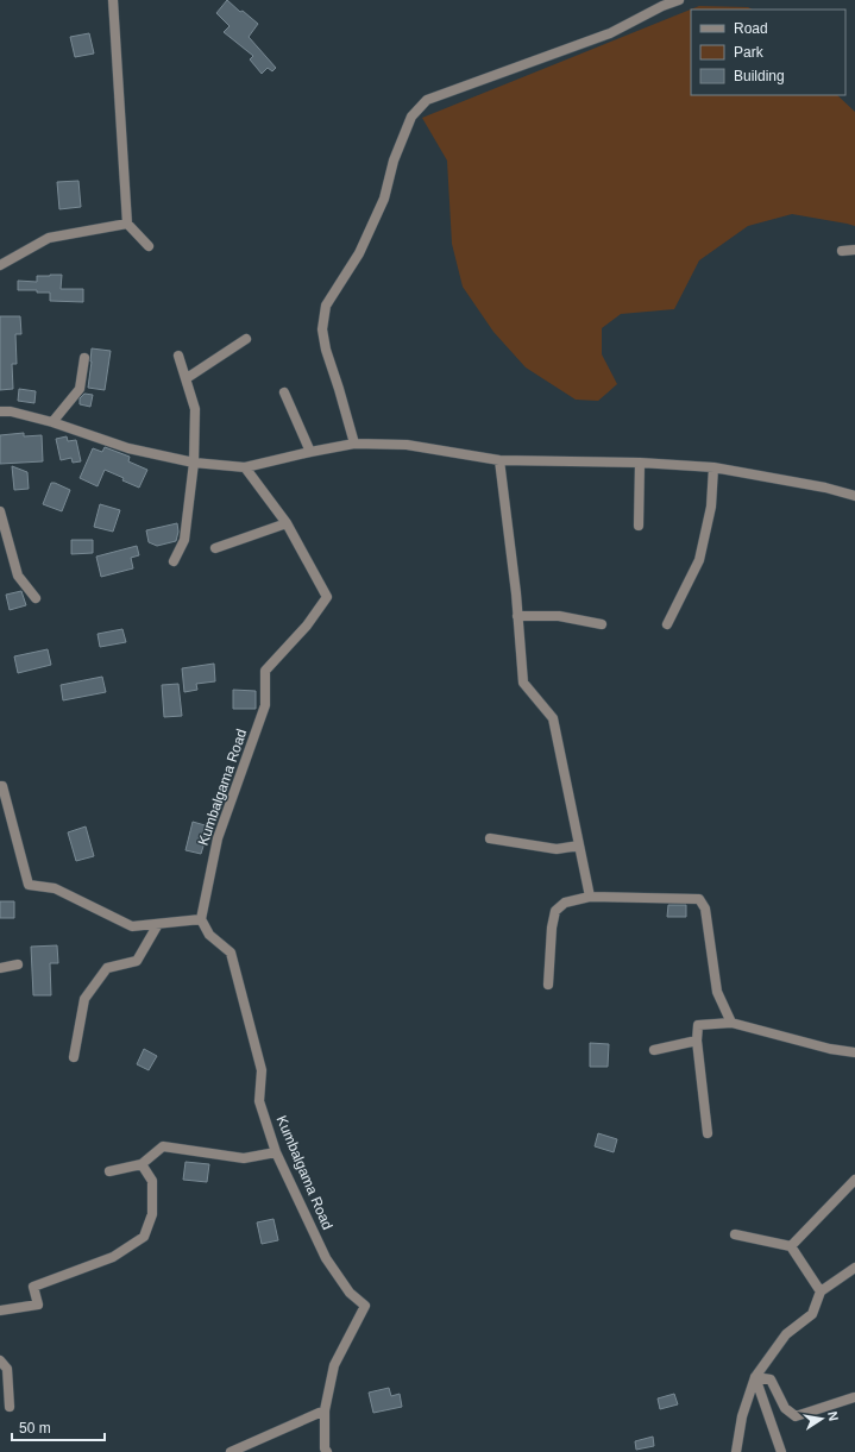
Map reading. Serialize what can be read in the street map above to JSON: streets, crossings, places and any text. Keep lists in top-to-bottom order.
{
  "streets": {
    "street": ["Kumbalgama Road"]
  },
  "legend": ["Road", "Park", "Building"],
  "scale_bar": "50 m",
  "north": "right"
}
